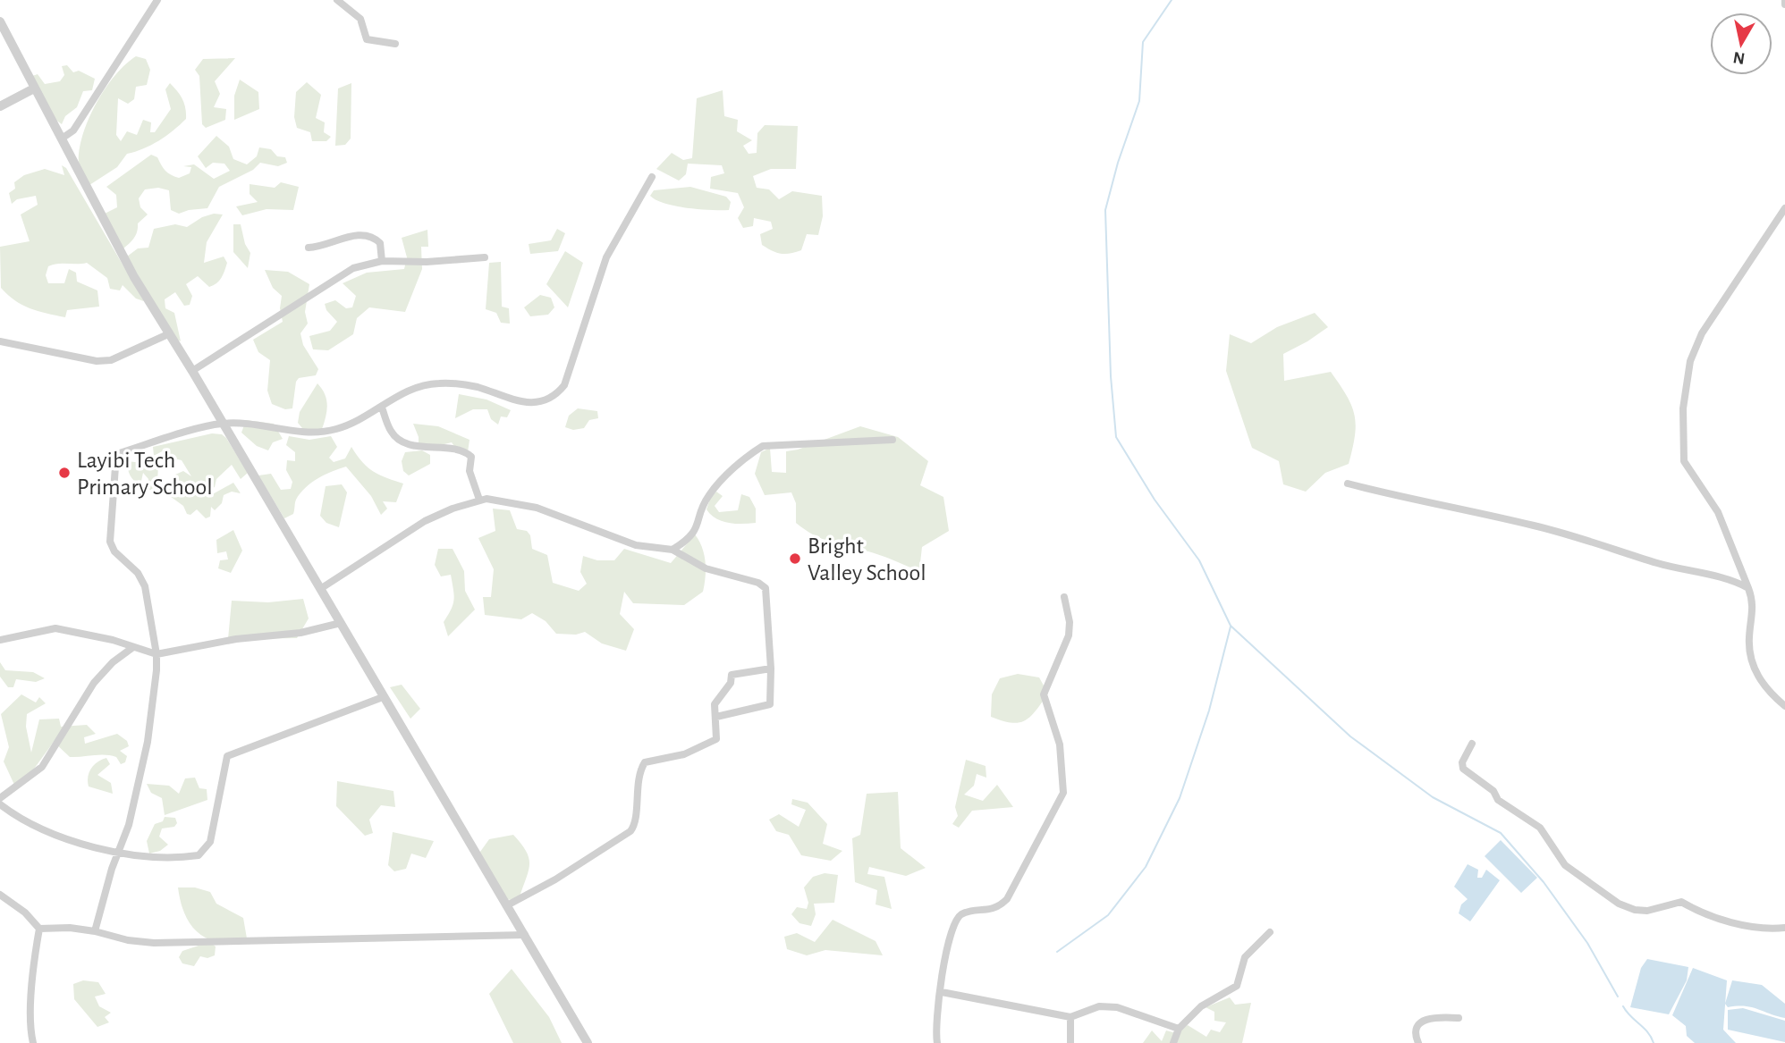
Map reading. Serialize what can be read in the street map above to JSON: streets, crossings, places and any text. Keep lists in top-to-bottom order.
{
  "places": ["Layibi Tech Primary School", "Bright Valley School"],
  "north": "bottom"
}
